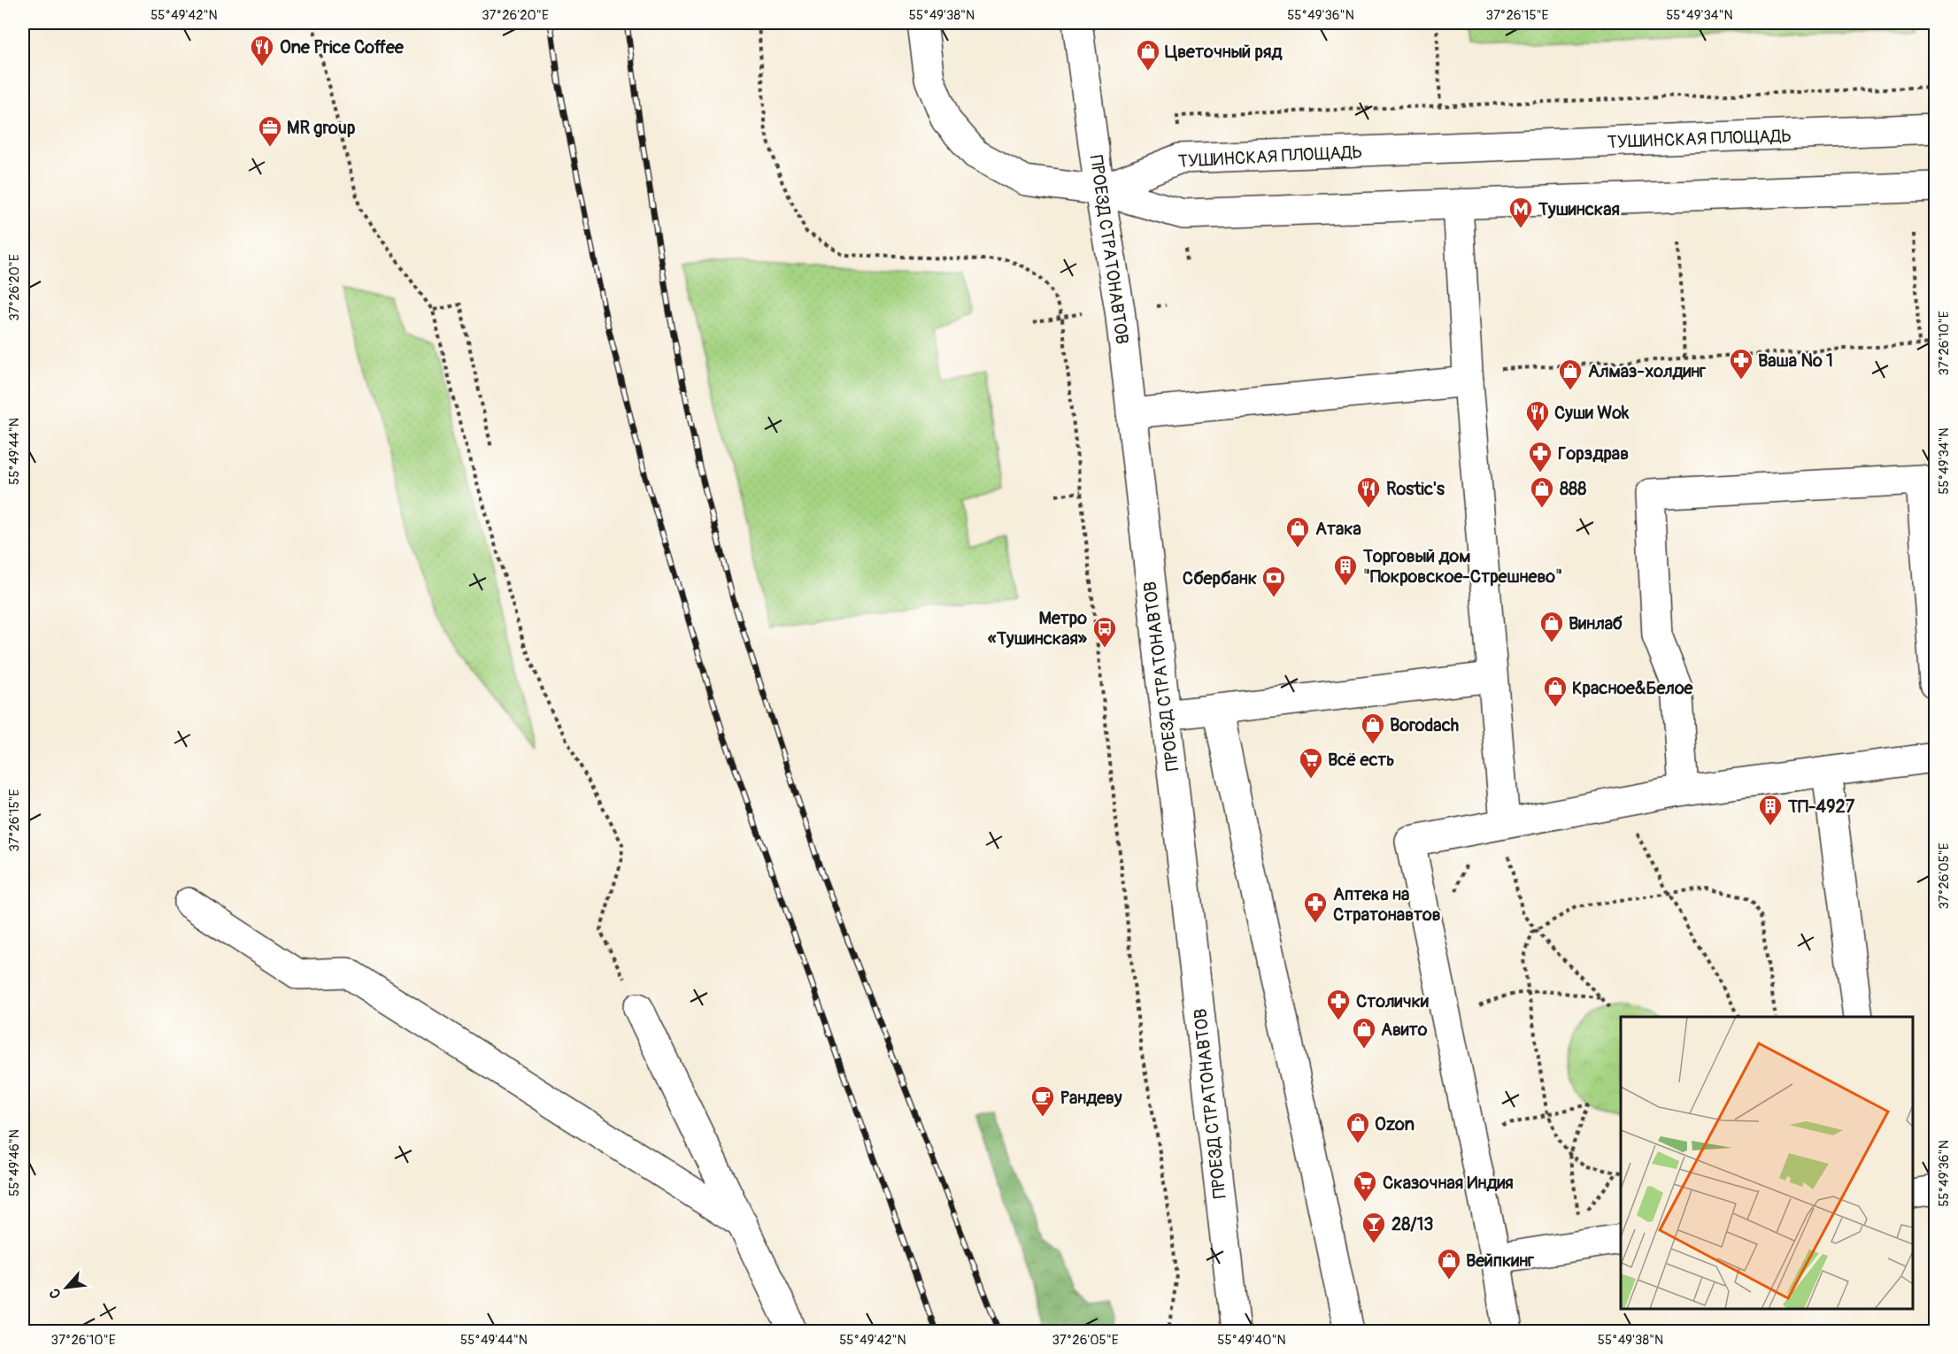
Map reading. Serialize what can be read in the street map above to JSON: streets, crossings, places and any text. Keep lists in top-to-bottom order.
{
  "streets": {
    "street": ["ТУШИНСКАЯ ПЛОЩАДЬ", "ПРОЕЗД СТРАТОНАВТОВ"]
  },
  "crossings": [
    ["ТУШИНСКАЯ ПЛОЩАДЬ", "ПРОЕЗД СТРАТОНАВТОВ"]
  ],
  "places": {
    "restaurant": ["One Price Coffee", "Суши Wok", "Rostic's"],
    "shop": [
      "Цветочный ряд",
      "Алмаз-холдинг",
      "888",
      "Атака",
      "Винлаб",
      "Красное&Белое",
      "Borodach",
      "Авито",
      "Ozon",
      "Вейпкинг"
    ],
    "office": ["MR group"],
    "metro station": ["Тушинская"],
    "pharmacy": [
      "Ваша № 1",
      "Горздрав",
      "Аптека на Стратонавтов",
      "Столички"
    ],
    "building": ["Торговый дом \"Покровское-Стрешнево\"", "ТП-4927"],
    "bank": ["Сбербанк"],
    "bus stop": ["Метро «Тушинская»"],
    "supermarket": ["Всё есть", "Сказочная Индия"],
    "cafe": ["Рандеву"],
    "bar": ["28/13"]
  },
  "north": "bottom left",
  "coordinates": [
    "55°49'42\"N",
    "37°26'20\"E",
    "55°49'38\"N",
    "55°49'36\"N",
    "37°26'15\"E",
    "55°49'34\"N",
    "37°26'10\"E",
    "55°49'44\"N",
    "37°26'05\"E",
    "55°49'46\"N",
    "55°49'40\"N"
  ]
}
